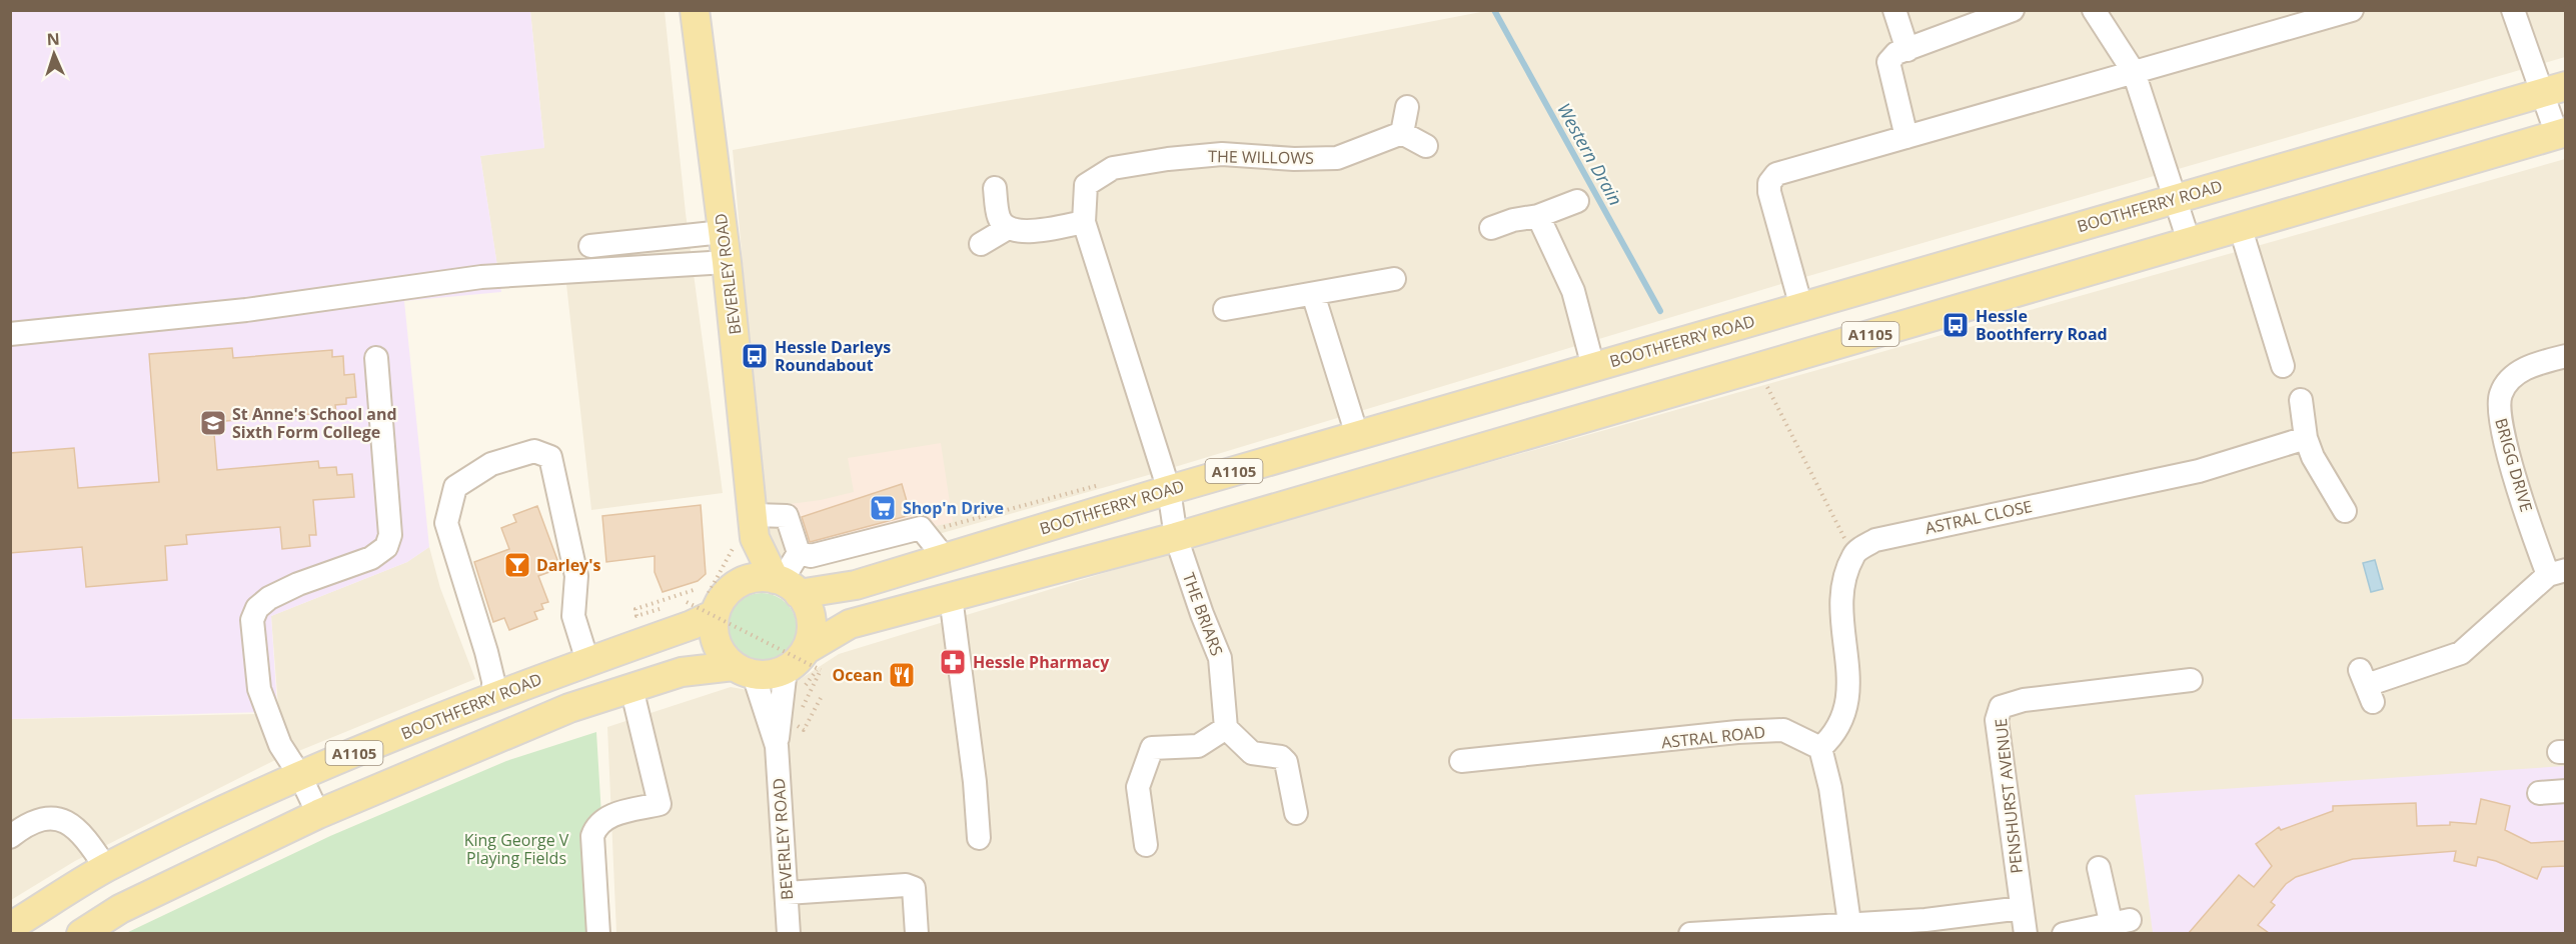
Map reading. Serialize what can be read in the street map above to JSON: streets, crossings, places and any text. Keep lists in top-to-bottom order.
{
  "streets": {
    "main road": ["BOOTHFERRY ROAD", "BEVERLEY ROAD", "A1105"],
    "street": [
      "THE WILLOWS",
      "BRIGG DRIVE",
      "ASTRAL CLOSE",
      "THE BRIARS",
      "ASTRAL ROAD",
      "PENSHURST AVENUE"
    ]
  },
  "crossings": [
    ["THE WILLOWS", "BOOTHFERRY ROAD"],
    ["THE WILLOWS", "THE BRIARS"],
    ["BOOTHFERRY ROAD", "BEVERLEY ROAD"],
    ["BOOTHFERRY ROAD", "A1105"],
    ["BOOTHFERRY ROAD", "THE BRIARS"],
    ["BEVERLEY ROAD", "A1105"],
    ["A1105", "THE BRIARS"]
  ],
  "water": ["Western Drain"],
  "parks": ["King George V Playing Fields"],
  "places": {
    "bus stop": ["Hessle Boothferry Road", "Hessle Darleys Roundabout"],
    "school or university": ["St Anne's School and Sixth Form College"],
    "supermarket": ["Shop'n Drive"],
    "bar": ["Darley's"],
    "pharmacy": ["Hessle Pharmacy"],
    "restaurant": ["Ocean"]
  },
  "north": "top"
}
